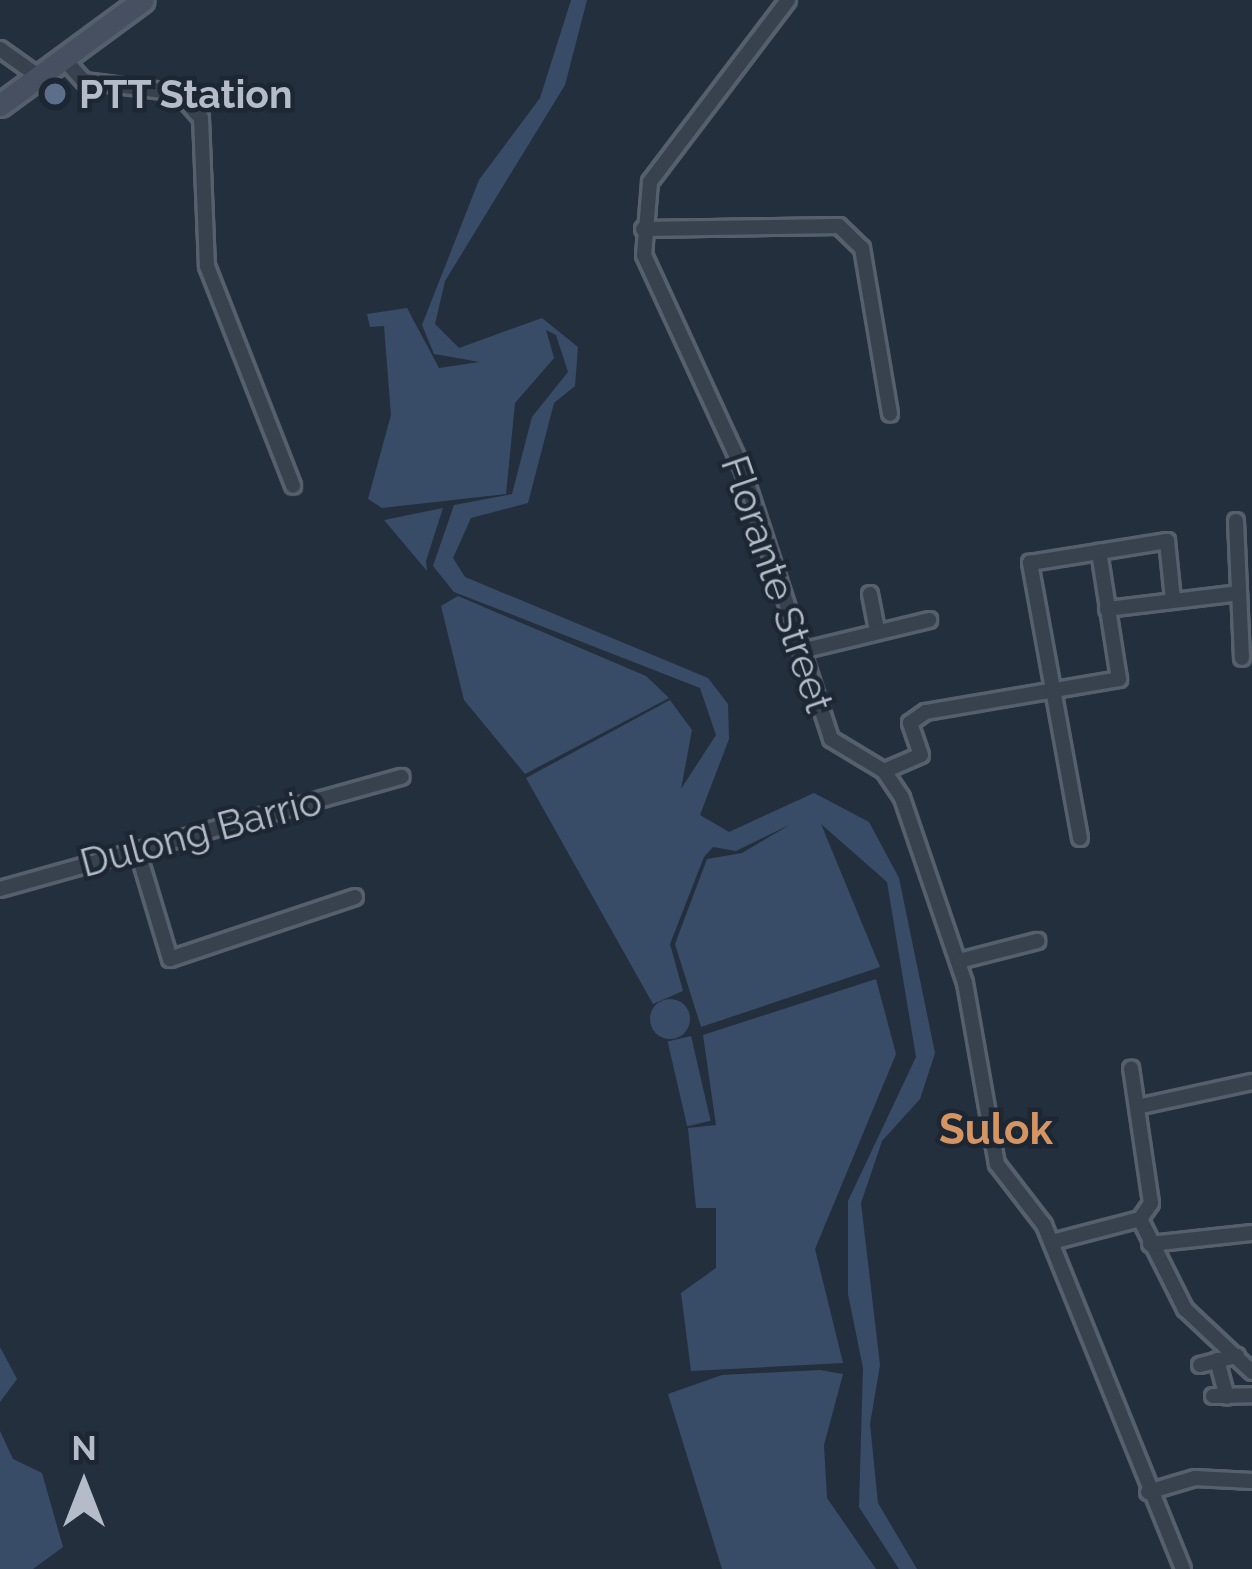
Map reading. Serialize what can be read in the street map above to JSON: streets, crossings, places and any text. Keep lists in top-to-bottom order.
{
  "streets": {
    "street": ["Florante Street", "Dulong Barrio"]
  },
  "districts": ["Sulok"],
  "places": ["PTT Station"],
  "north": "top"
}
